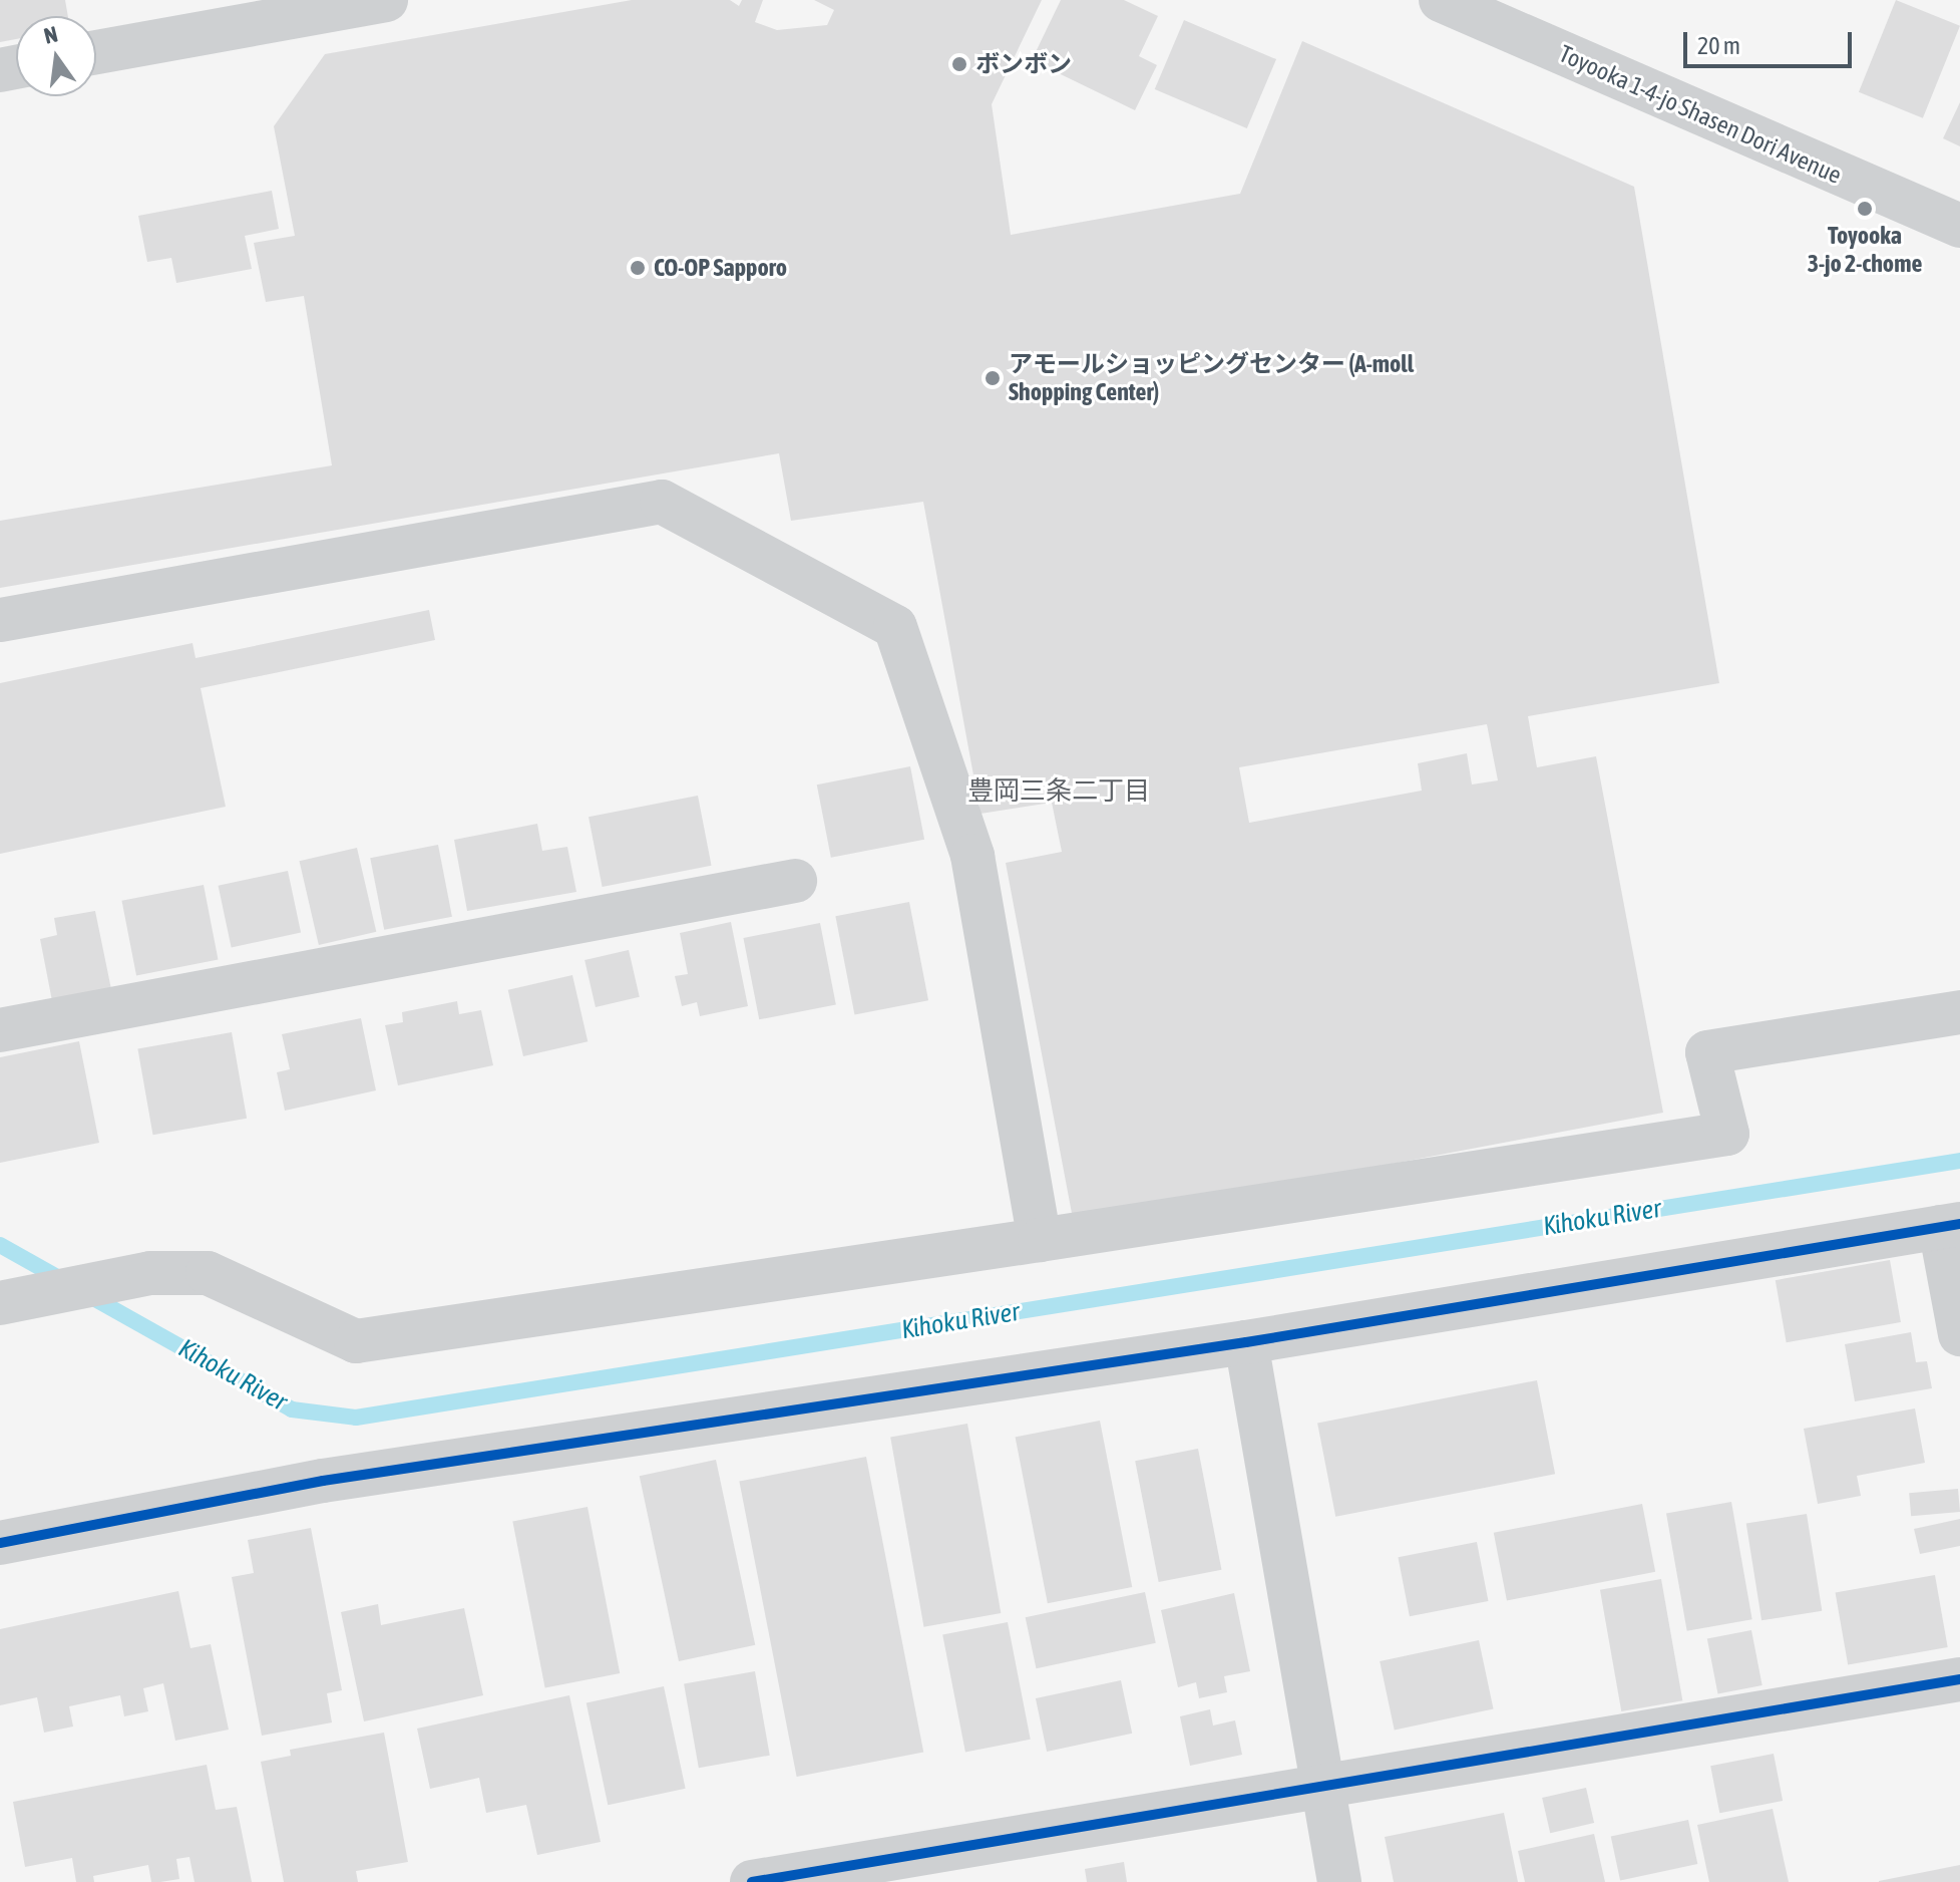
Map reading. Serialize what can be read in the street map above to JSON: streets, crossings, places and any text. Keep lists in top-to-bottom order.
{
  "streets": {
    "street": ["Toyooka 1-4-jo Shasen Dori Avenue"]
  },
  "districts": ["豊岡三条二丁目"],
  "water": ["Kihoku River"],
  "places": [
    "ボンボン",
    "Toyooka 3-jo 2-chome",
    "CO-OP Sapporo",
    "アモールショッピングセンター (A-moll Shopping Center)"
  ],
  "scale_bar": "20 m",
  "north": "top"
}
